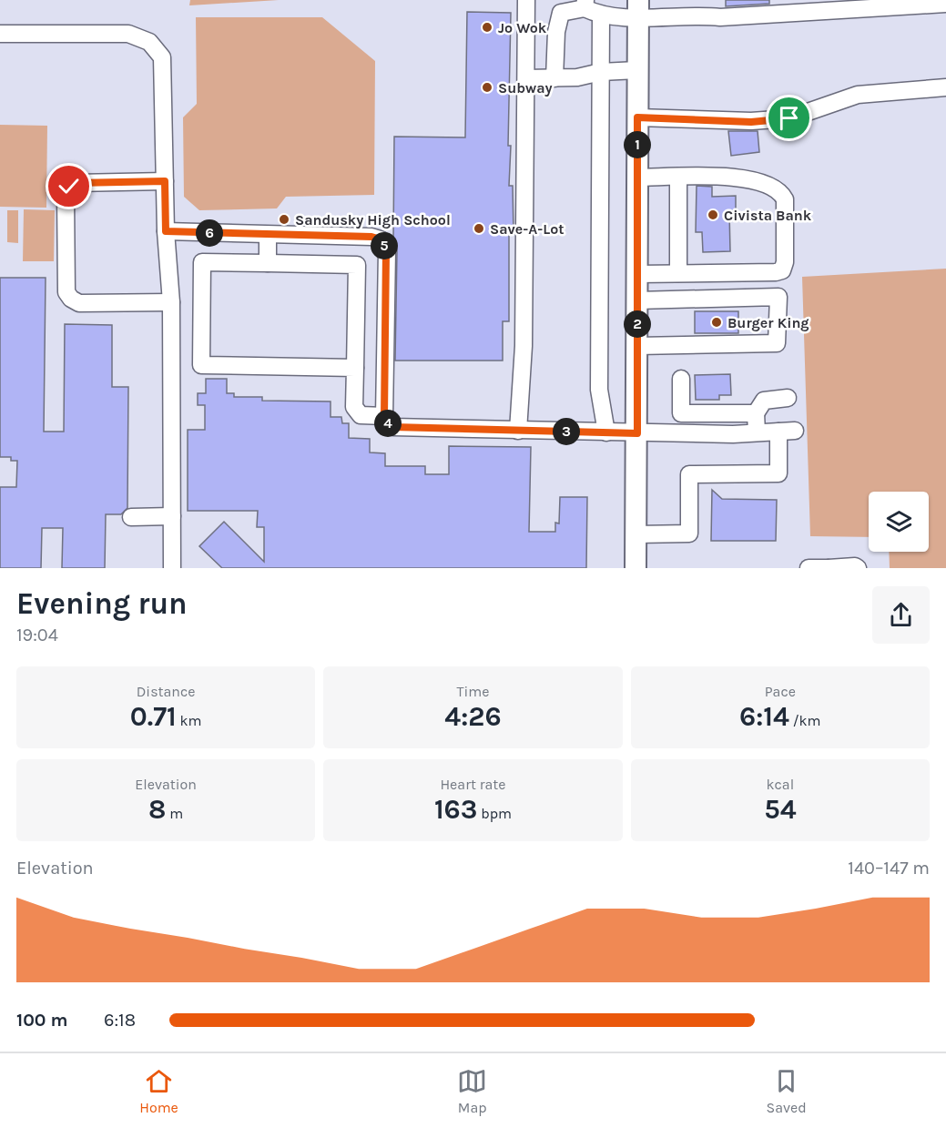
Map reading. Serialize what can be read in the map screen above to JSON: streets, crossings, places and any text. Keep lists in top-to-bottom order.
{
  "places": [
    "Jo Wok",
    "Subway",
    "Civista Bank",
    "Sandusky High School",
    "Save-A-Lot",
    "Burger King"
  ],
  "page": {
    "pins": [
      "1",
      "6",
      "5",
      "2",
      "4",
      "3"
    ],
    "heading": ["Evening run", "19:04"],
    "stats": [
      ["Distance", "0.71 km"],
      ["Time", "4:26"],
      ["Pace", "6:14 /km"],
      ["Elevation", "8 m"],
      ["Heart rate", "163 bpm"],
      ["kcal", "54"]
    ],
    "chart": ["Elevation", "140–147 m"],
    "list": [
      {
        "name": "100 m",
        "note": "6:18"
      }
    ],
    "tabs": ["Home", "Map", "Saved"]
  }
}
